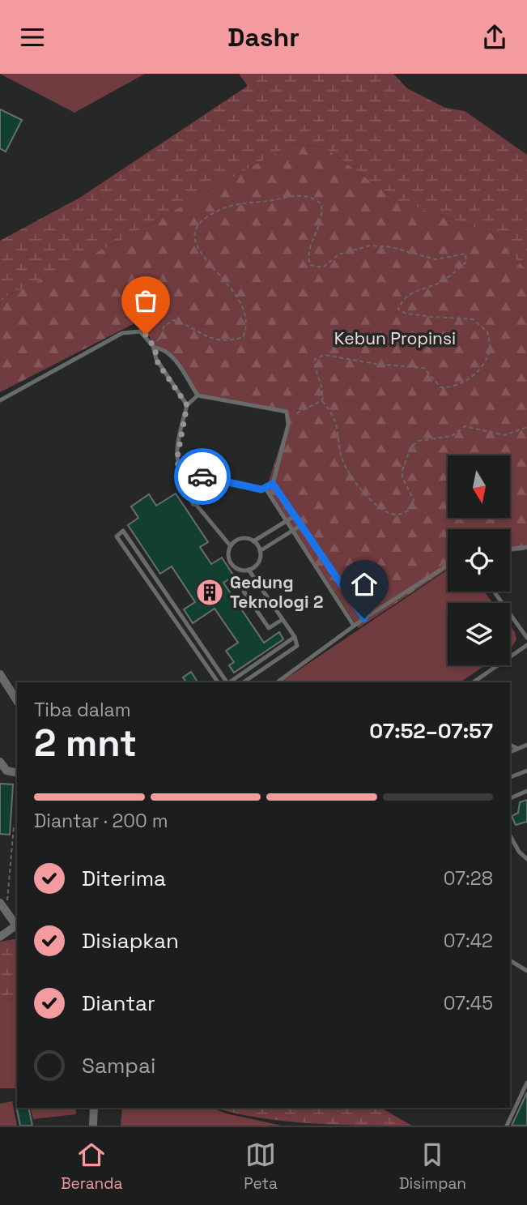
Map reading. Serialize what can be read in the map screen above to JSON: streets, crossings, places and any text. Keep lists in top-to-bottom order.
{
  "parks": ["Kebun Propinsi"],
  "places": {
    "building": ["Gedung Teknologi 2"]
  },
  "north": "bottom",
  "page": {
    "header": "Dashr",
    "heading": ["2 mnt", "Tiba dalam", "07:52–07:57"],
    "bar": "Diantar · 200 m",
    "list": [
      ["Diterima", "07:28"],
      ["Disiapkan", "07:42"],
      ["Diantar", "07:45"],
      "Sampai"
    ],
    "tabs": ["Beranda", "Peta", "Disimpan"]
  }
}
